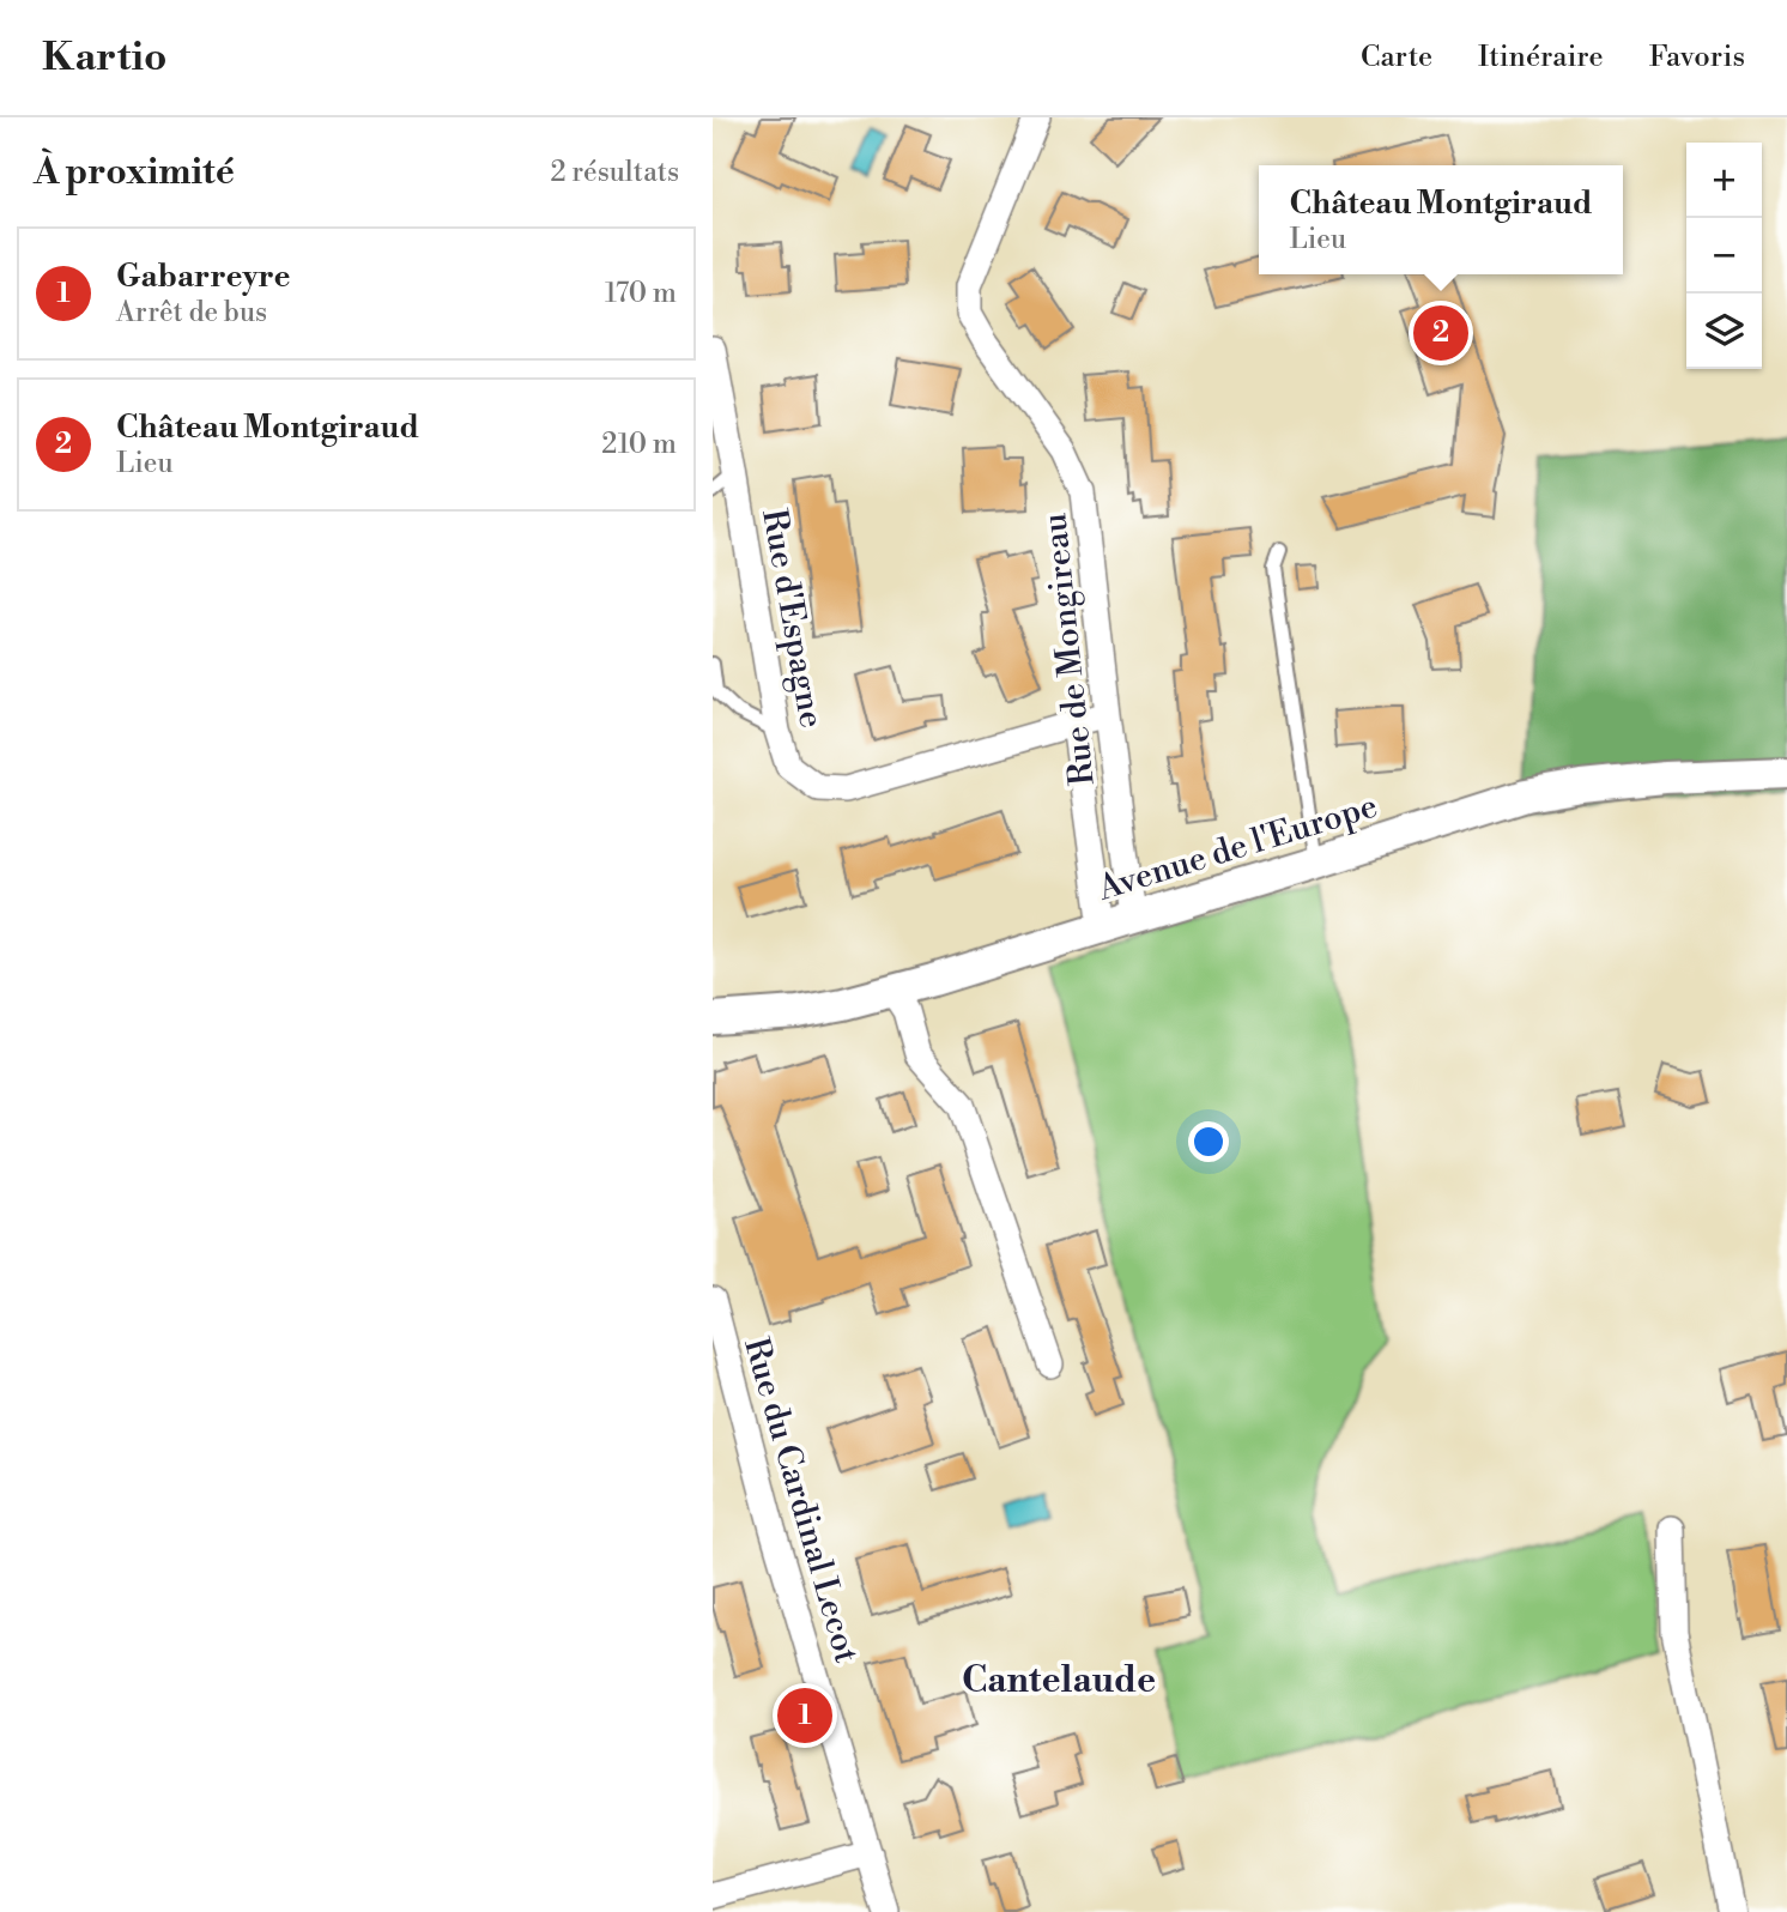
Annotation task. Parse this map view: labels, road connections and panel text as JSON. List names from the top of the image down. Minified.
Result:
{"streets":{"street":["Rue d'Espagne","Rue de Mongireau","Avenue de l'Europe","Rue du Cardinal Lecot"]},"crossings":[["Rue d'Espagne","Rue de Mongireau"],["Rue de Mongireau","Avenue de l'Europe"]],"districts":["Cantelaude"],"page":{"header":"Kartio","nav":["Carte","Itinéraire","Favoris"],"heading":["À proximité","2 résultats"],"map_buttons":["+","−"],"popup":["Château Montgiraud","Lieu"],"list":[{"mark":"1","name":"Gabarreyre","note":"Arrêt de bus","value":"170 m"},{"mark":"2","name":"Château Montgiraud","note":"Lieu","value":"210 m"}],"pins":["2","1"]}}
